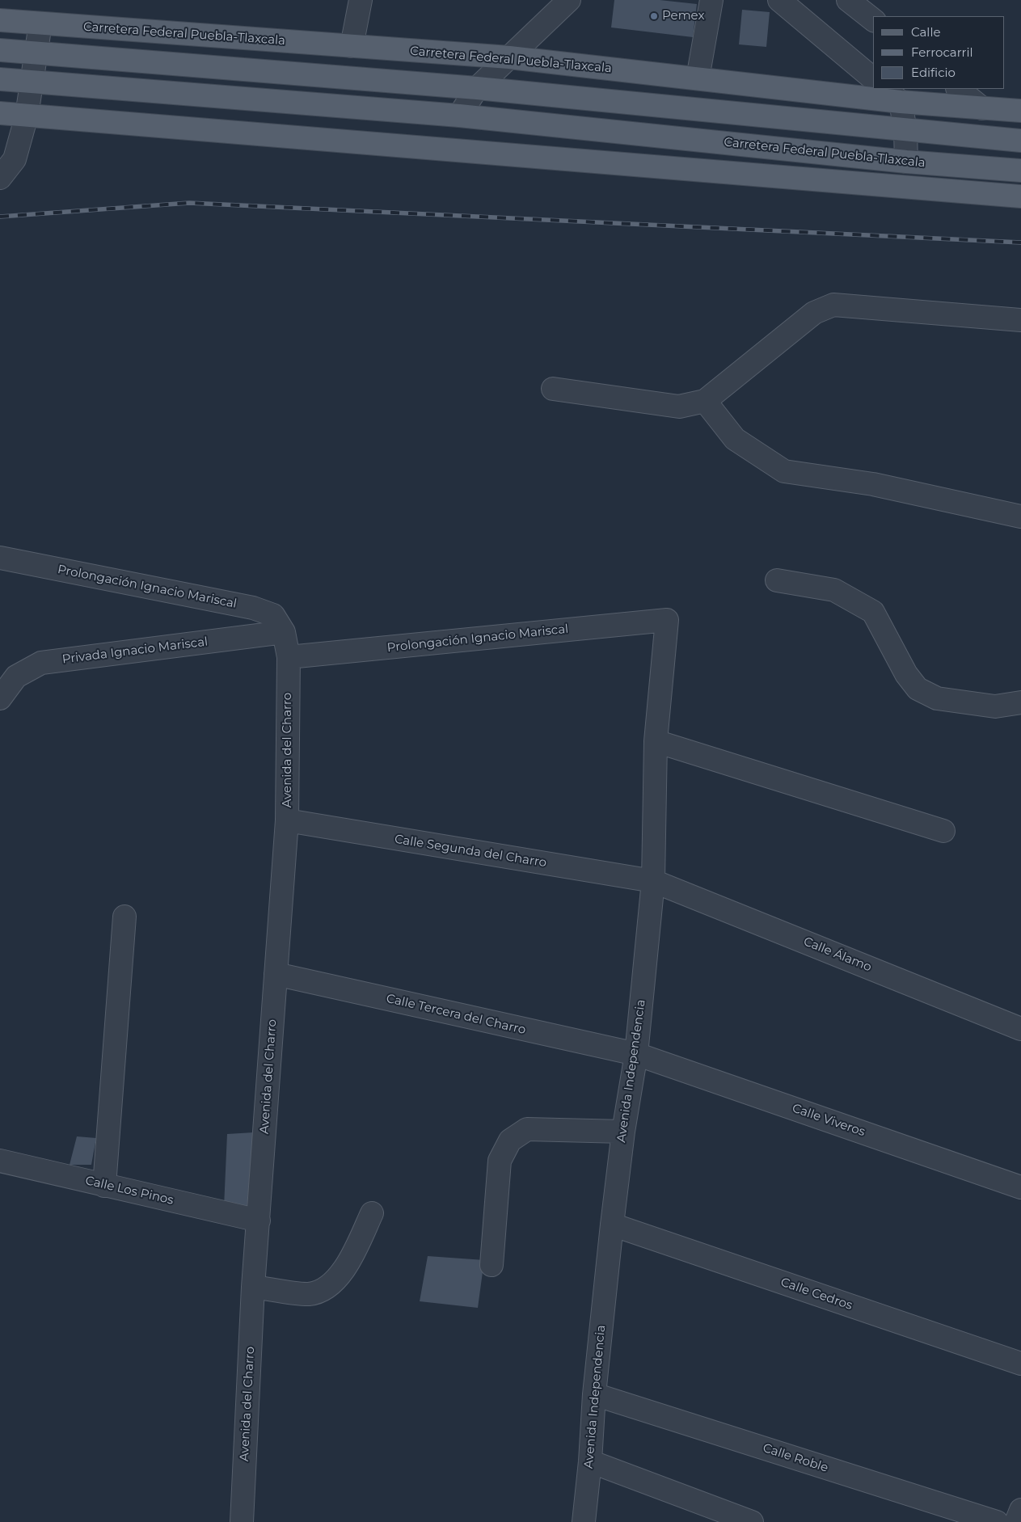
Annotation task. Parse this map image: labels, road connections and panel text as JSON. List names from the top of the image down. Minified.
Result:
{"streets":{"main road":["Carretera Federal Puebla-Tlaxcala"],"street":["Prolongación Ignacio Mariscal","Privada Ignacio Mariscal","Avenida del Charro","Calle Segunda del Charro","Calle Álamo","Calle Tercera del Charro","Avenida Independencia","Calle Viveros","Calle Los Pinos","Calle Cedros","Calle Roble"]},"crossings":[["Prolongación Ignacio Mariscal","Privada Ignacio Mariscal"],["Prolongación Ignacio Mariscal","Avenida del Charro"],["Prolongación Ignacio Mariscal","Avenida Independencia"],["Privada Ignacio Mariscal","Avenida del Charro"],["Avenida del Charro","Calle Segunda del Charro"],["Avenida del Charro","Calle Tercera del Charro"],["Avenida del Charro","Calle Los Pinos"],["Calle Segunda del Charro","Calle Álamo"],["Calle Segunda del Charro","Avenida Independencia"],["Calle Álamo","Avenida Independencia"],["Calle Tercera del Charro","Avenida Independencia"],["Calle Tercera del Charro","Calle Viveros"],["Avenida Independencia","Calle Viveros"],["Avenida Independencia","Calle Cedros"],["Avenida Independencia","Calle Roble"]],"places":["Pemex"],"legend":["Calle","Ferrocarril","Edificio"]}
